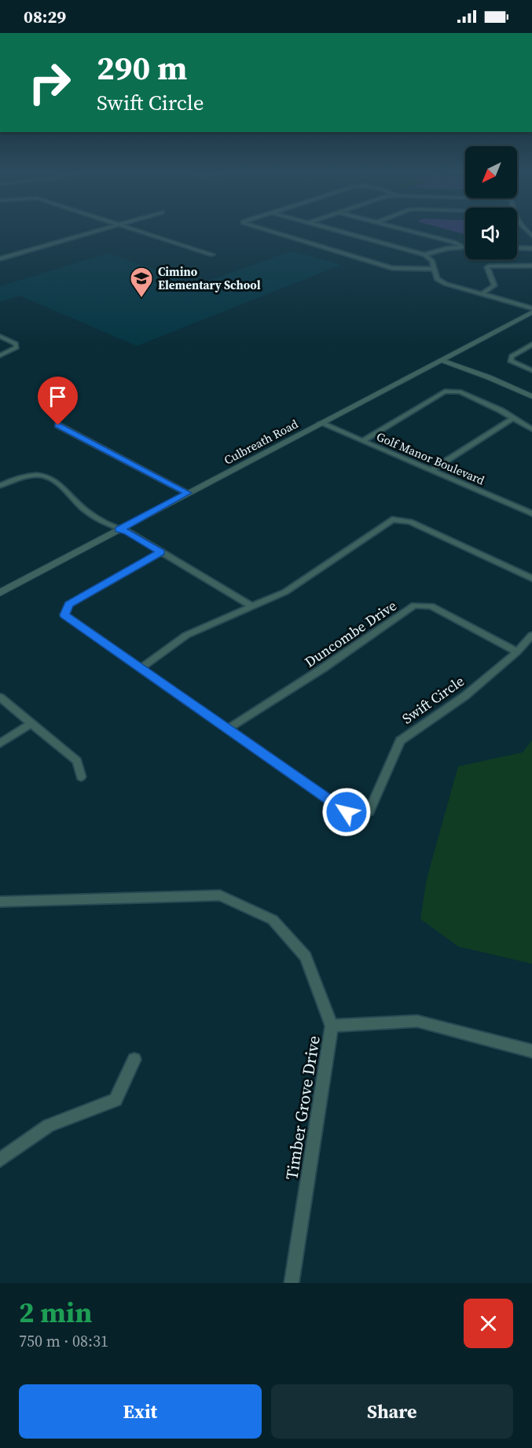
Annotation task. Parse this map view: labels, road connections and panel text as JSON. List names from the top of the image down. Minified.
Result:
{"streets":{"street":["Culbreath Road","Golf Manor Boulevard","Duncombe Drive","Swift Circle","Timber Grove Drive"]},"crossings":[["Culbreath Road","Golf Manor Boulevard"],["Duncombe Drive","Swift Circle"]],"places":{"school or university":["Cimino Elementary School"]},"north":"bottom left","page":{"status":"08:29","turn":["290 m","Swift Circle"],"heading":["2 min","750 m · 08:31"],"buttons":["Exit","Share"]}}
